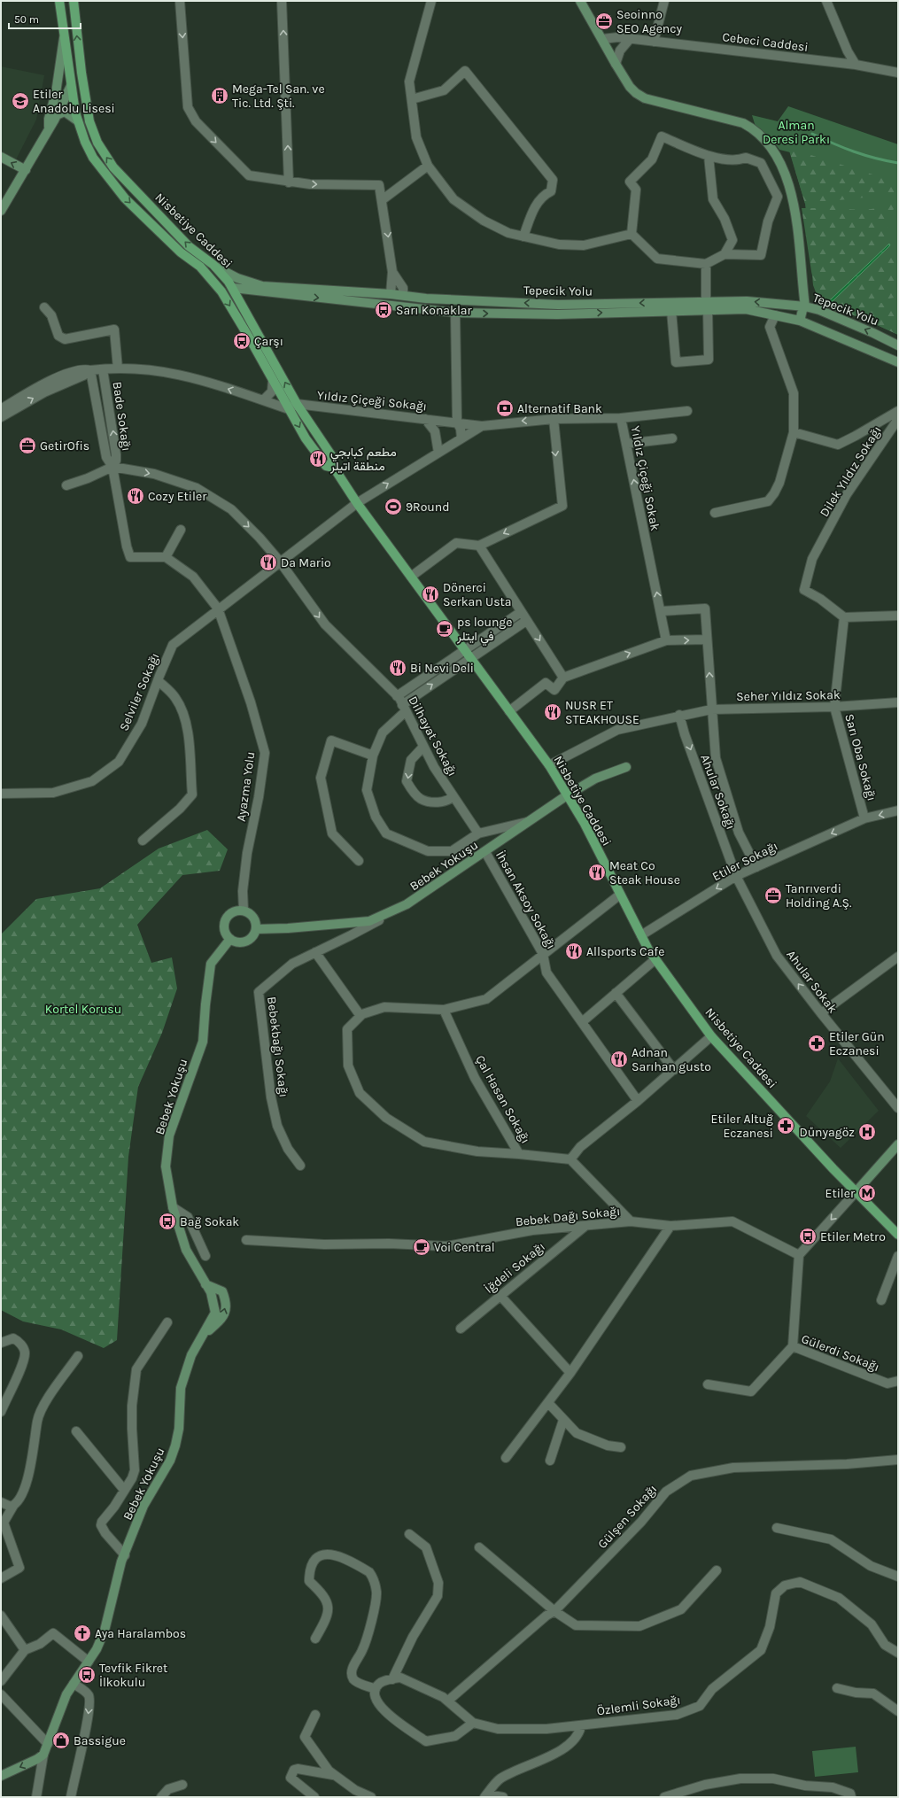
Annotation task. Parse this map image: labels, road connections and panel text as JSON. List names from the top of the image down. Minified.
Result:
{"streets":{"main road":["Nisbetiye Caddesi"],"street":["Cebeci Caddesi","Tepecik Yolu","Yıldız Çiçeği Sokağı","Bade Sokağı","Dilek Yıldız Sokağı","Yıldız Çiçeği Sokak","Selviler Sokağı","Seher Yıldız Sokak","Dilhayat Sokağı","Sarı Oba Sokağı","Ayazma Yolu","Ahular Sokağı","Etiler Sokağı","Bebek Yokuşu","İhsan Aksoy Sokağı","Ahular Sokak","Bebekbağı Sokağı","Çal Hasan Sokağı","Bebek Dağı Sokağı","İğdeli Sokağı","Gülerdi Sokağı","Gülşen Sokağı","Özlemli Sokağı"]},"crossings":[["Nisbetiye Caddesi","Tepecik Yolu"],["Nisbetiye Caddesi","Yıldız Çiçeği Sokağı"],["Nisbetiye Caddesi","Selviler Sokağı"],["Nisbetiye Caddesi","Seher Yıldız Sokak"],["Nisbetiye Caddesi","Etiler Sokağı"],["Nisbetiye Caddesi","Bebek Yokuşu"],["Yıldız Çiçeği Sokağı","Bade Sokağı"],["Yıldız Çiçeği Sokağı","Yıldız Çiçeği Sokak"],["Yıldız Çiçeği Sokağı","Selviler Sokağı"],["Bade Sokağı","Dilhayat Sokağı"],["Bade Sokağı","Ayazma Yolu"],["Dilek Yıldız Sokağı","Sarı Oba Sokağı"],["Yıldız Çiçeği Sokak","Selviler Sokağı"],["Yıldız Çiçeği Sokak","Ahular Sokağı"],["Selviler Sokağı","Dilhayat Sokağı"],["Selviler Sokağı","Ayazma Yolu"],["Seher Yıldız Sokak","Sarı Oba Sokağı"],["Seher Yıldız Sokak","Ahular Sokağı"],["Sarı Oba Sokağı","Etiler Sokağı"],["Ayazma Yolu","Bebek Yokuşu"],["Ahular Sokağı","Etiler Sokağı"],["Ahular Sokağı","Ahular Sokak"],["Etiler Sokağı","Ahular Sokak"],["Bebek Yokuşu","İhsan Aksoy Sokağı"],["Bebek Yokuşu","Bebekbağı Sokağı"],["Bebek Dağı Sokağı","İğdeli Sokağı"]],"one_way":["Dilhayat Sokağı","Etiler Sokağı","Ahular Sokak"],"parks":["Alman Deresi Parkı","Kortel Korusu"],"places":{"office":["Seoinno SEO Agency","GetirOfis","Tanrıverdi Holding A.Ş."],"building":["Mega-Tel San. ve Tic. Ltd. Şti."],"school or university":["Etiler Anadolu Lisesi"],"bus stop":["Sarı Konaklar","Çarşı","Bağ Sokak","Etiler Metro","Tevfik Fikret İlkokulu"],"bank":["Alternatif Bank"],"restaurant":["مطعم كبابجي منطقة اتيلر","Cozy Etiler","Da Mario","Dönerci Serkan Usta","Bi Nevi Deli","NUSR ET STEAKHOUSE","Meat Co Steak House","Allsports Cafe","Adnan Sarıhan gusto"],"sports":["9Round"],"cafe":["ps lounge في ايتلر","Voi Central"],"pharmacy":["Etiler Gün Eczanesi","Etiler Altuğ Eczanesi"],"hospital":["Dűnyagöz"],"metro station":["Etiler"],"church":["Aya Haralambos"],"shop":["Bassigue"]},"scale_bar":"50 m"}
